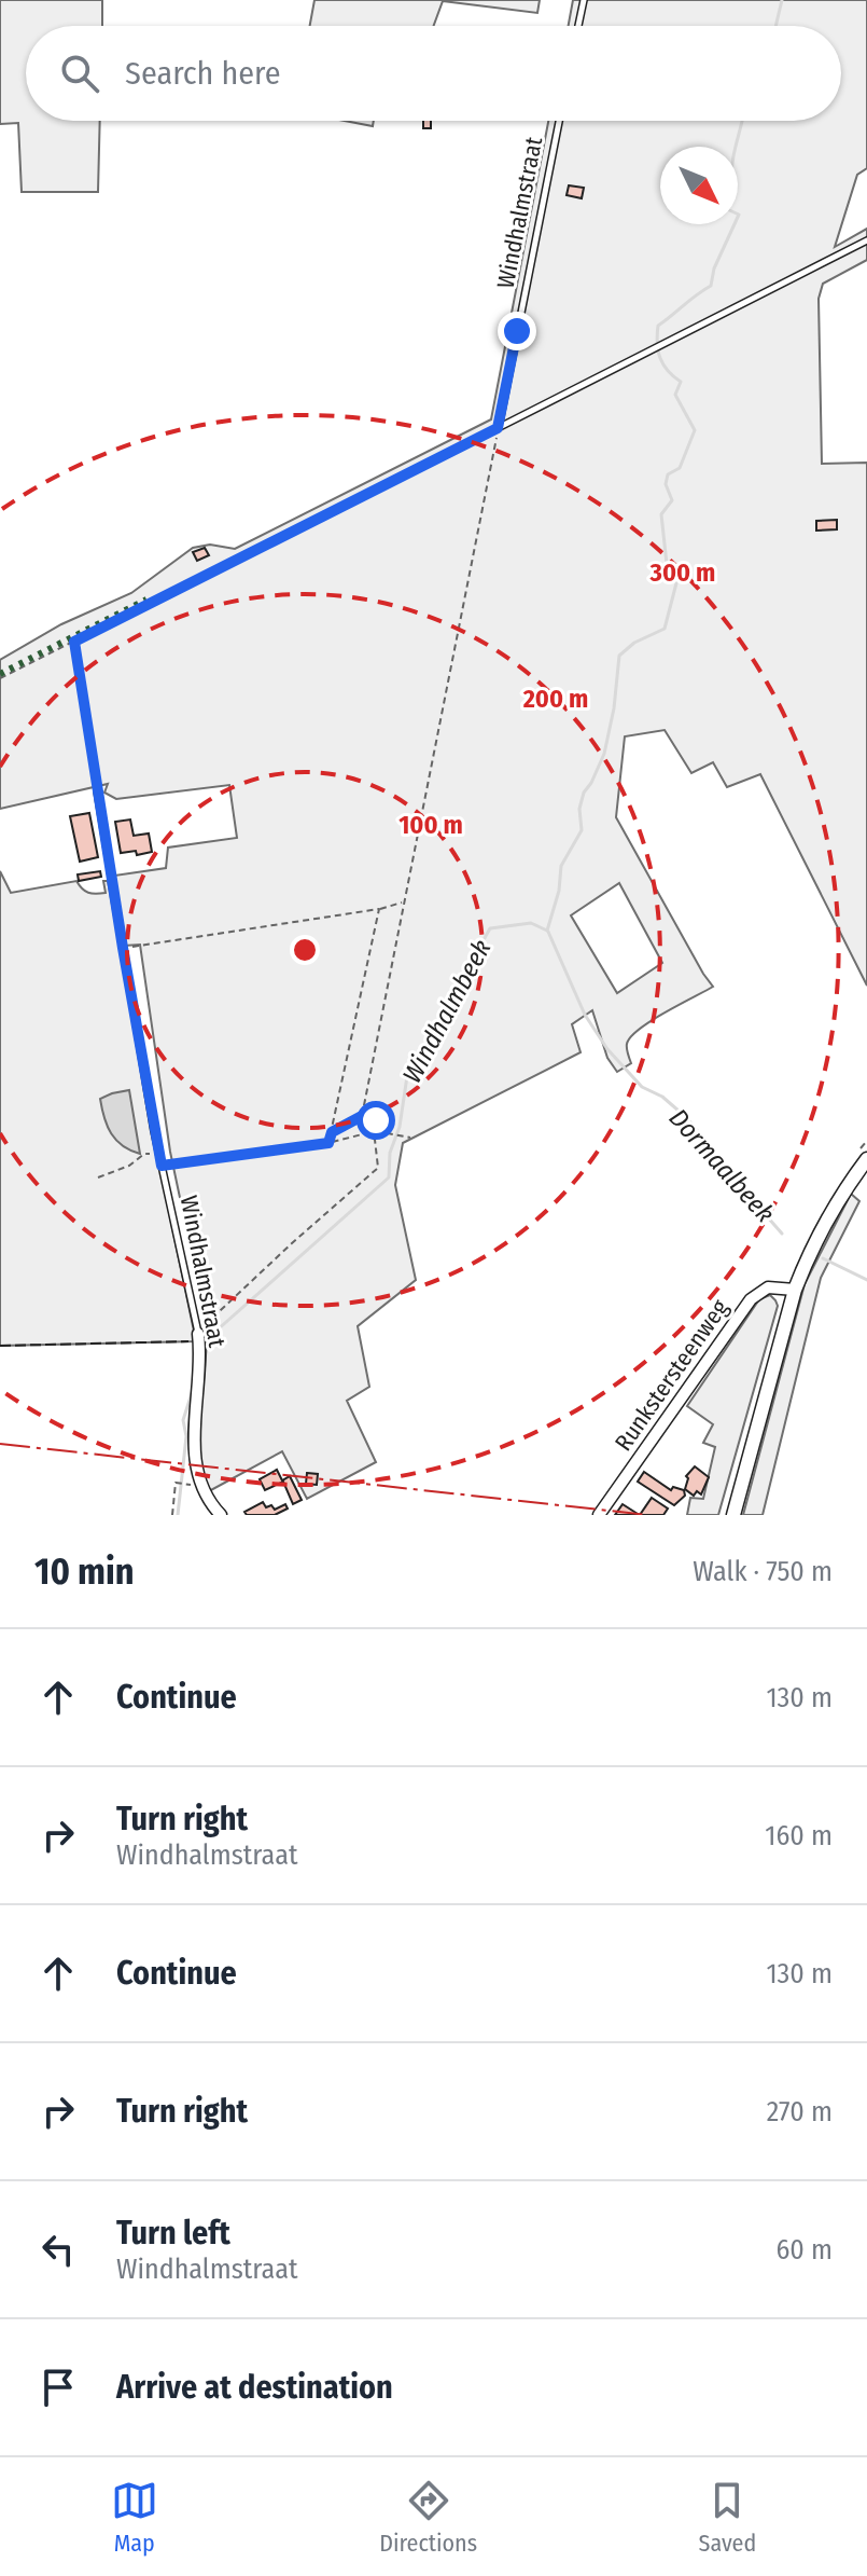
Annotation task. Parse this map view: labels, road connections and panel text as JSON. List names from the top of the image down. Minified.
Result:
{"streets":{"street":["Windhalmstraat","Runkstersteenweg"]},"water":["Windhalmbeek","Dormaalbeek"],"north":"bottom right","page":{"search":"Search here","heading":["10 min","Walk · 750 m"],"list":[["Continue","130 m"],["Turn right","Windhalmstraat","160 m"],["Continue","130 m"],["Turn right","270 m"],["Turn left","Windhalmstraat","60 m"],"Arrive at destination"],"nav":["Map","Directions","Saved"]},"rings":["300 m","200 m","100 m"]}
